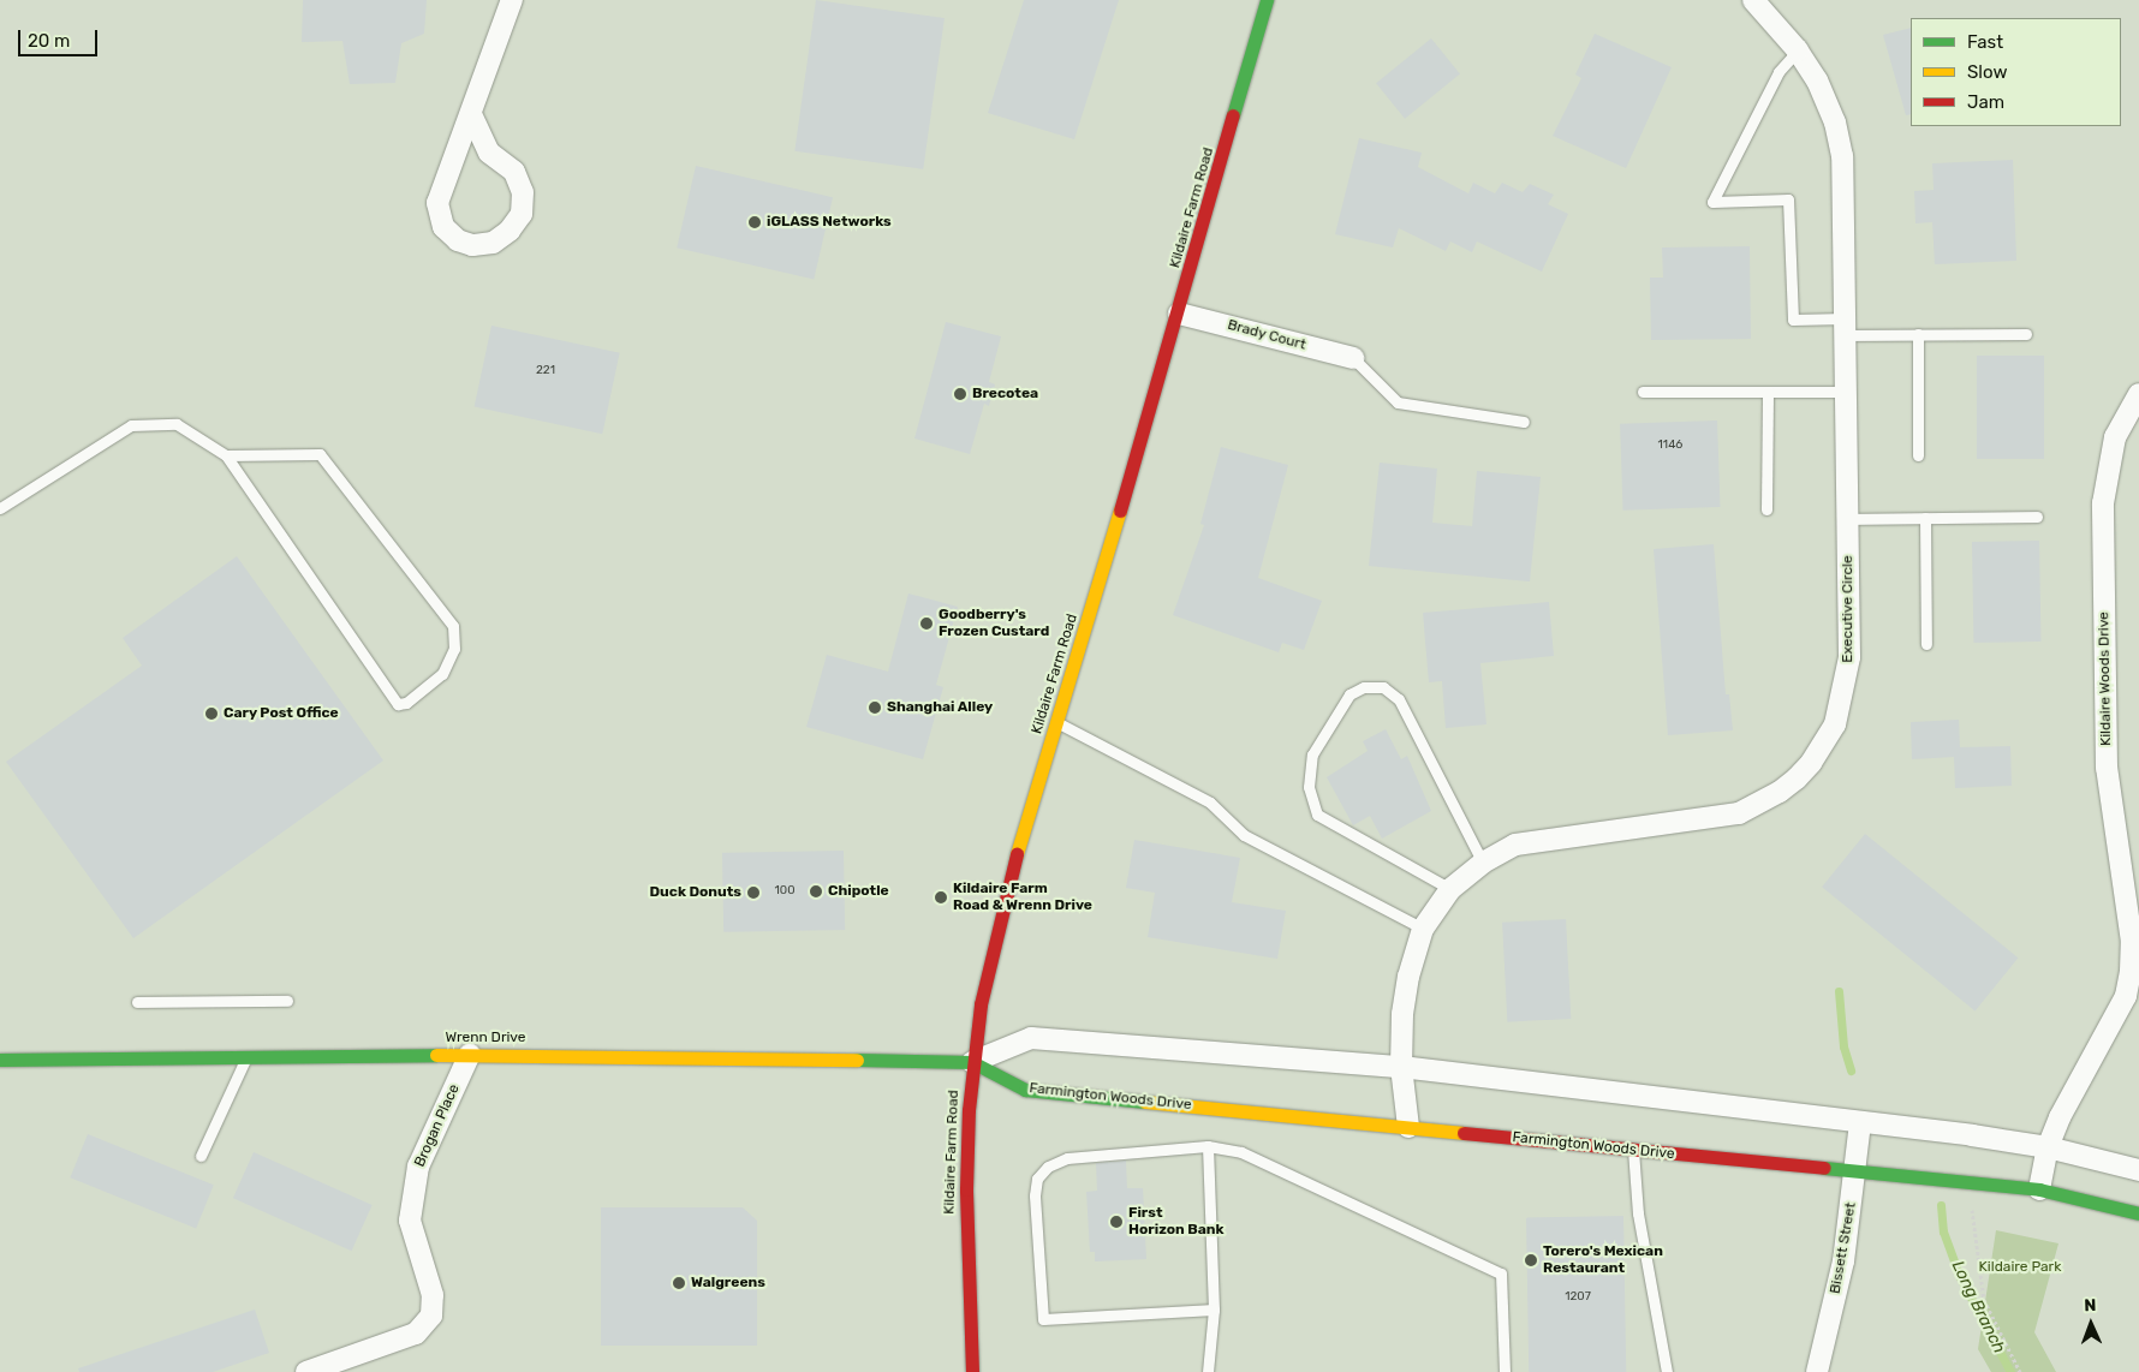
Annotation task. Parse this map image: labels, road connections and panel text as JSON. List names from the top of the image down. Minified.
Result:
{"streets":{"street":["Kildaire Farm Road","Brady Court","Executive Circle","Kildaire Woods Drive","Wrenn Drive","Farmington Woods Drive","Brogan Place","Bissett Street"]},"crossings":[["Kildaire Farm Road","Brady Court"],["Kildaire Farm Road","Wrenn Drive"],["Kildaire Farm Road","Farmington Woods Drive"],["Executive Circle","Farmington Woods Drive"],["Kildaire Woods Drive","Farmington Woods Drive"],["Wrenn Drive","Farmington Woods Drive"],["Wrenn Drive","Brogan Place"],["Farmington Woods Drive","Bissett Street"]],"water":["Long Branch"],"parks":["Kildaire Park"],"places":["iGLASS Networks","Brecotea","Goodberry's Frozen Custard","Shanghai Alley","Cary Post Office","Chipotle","Duck Donuts","Kildaire Farm Road & Wrenn Drive","First Horizon Bank","Torero's Mexican Restaurant","Walgreens"],"house_numbers":["221","1146","100","1207"],"legend":["Fast","Slow","Jam"],"scale_bar":"20 m","north":"top"}
